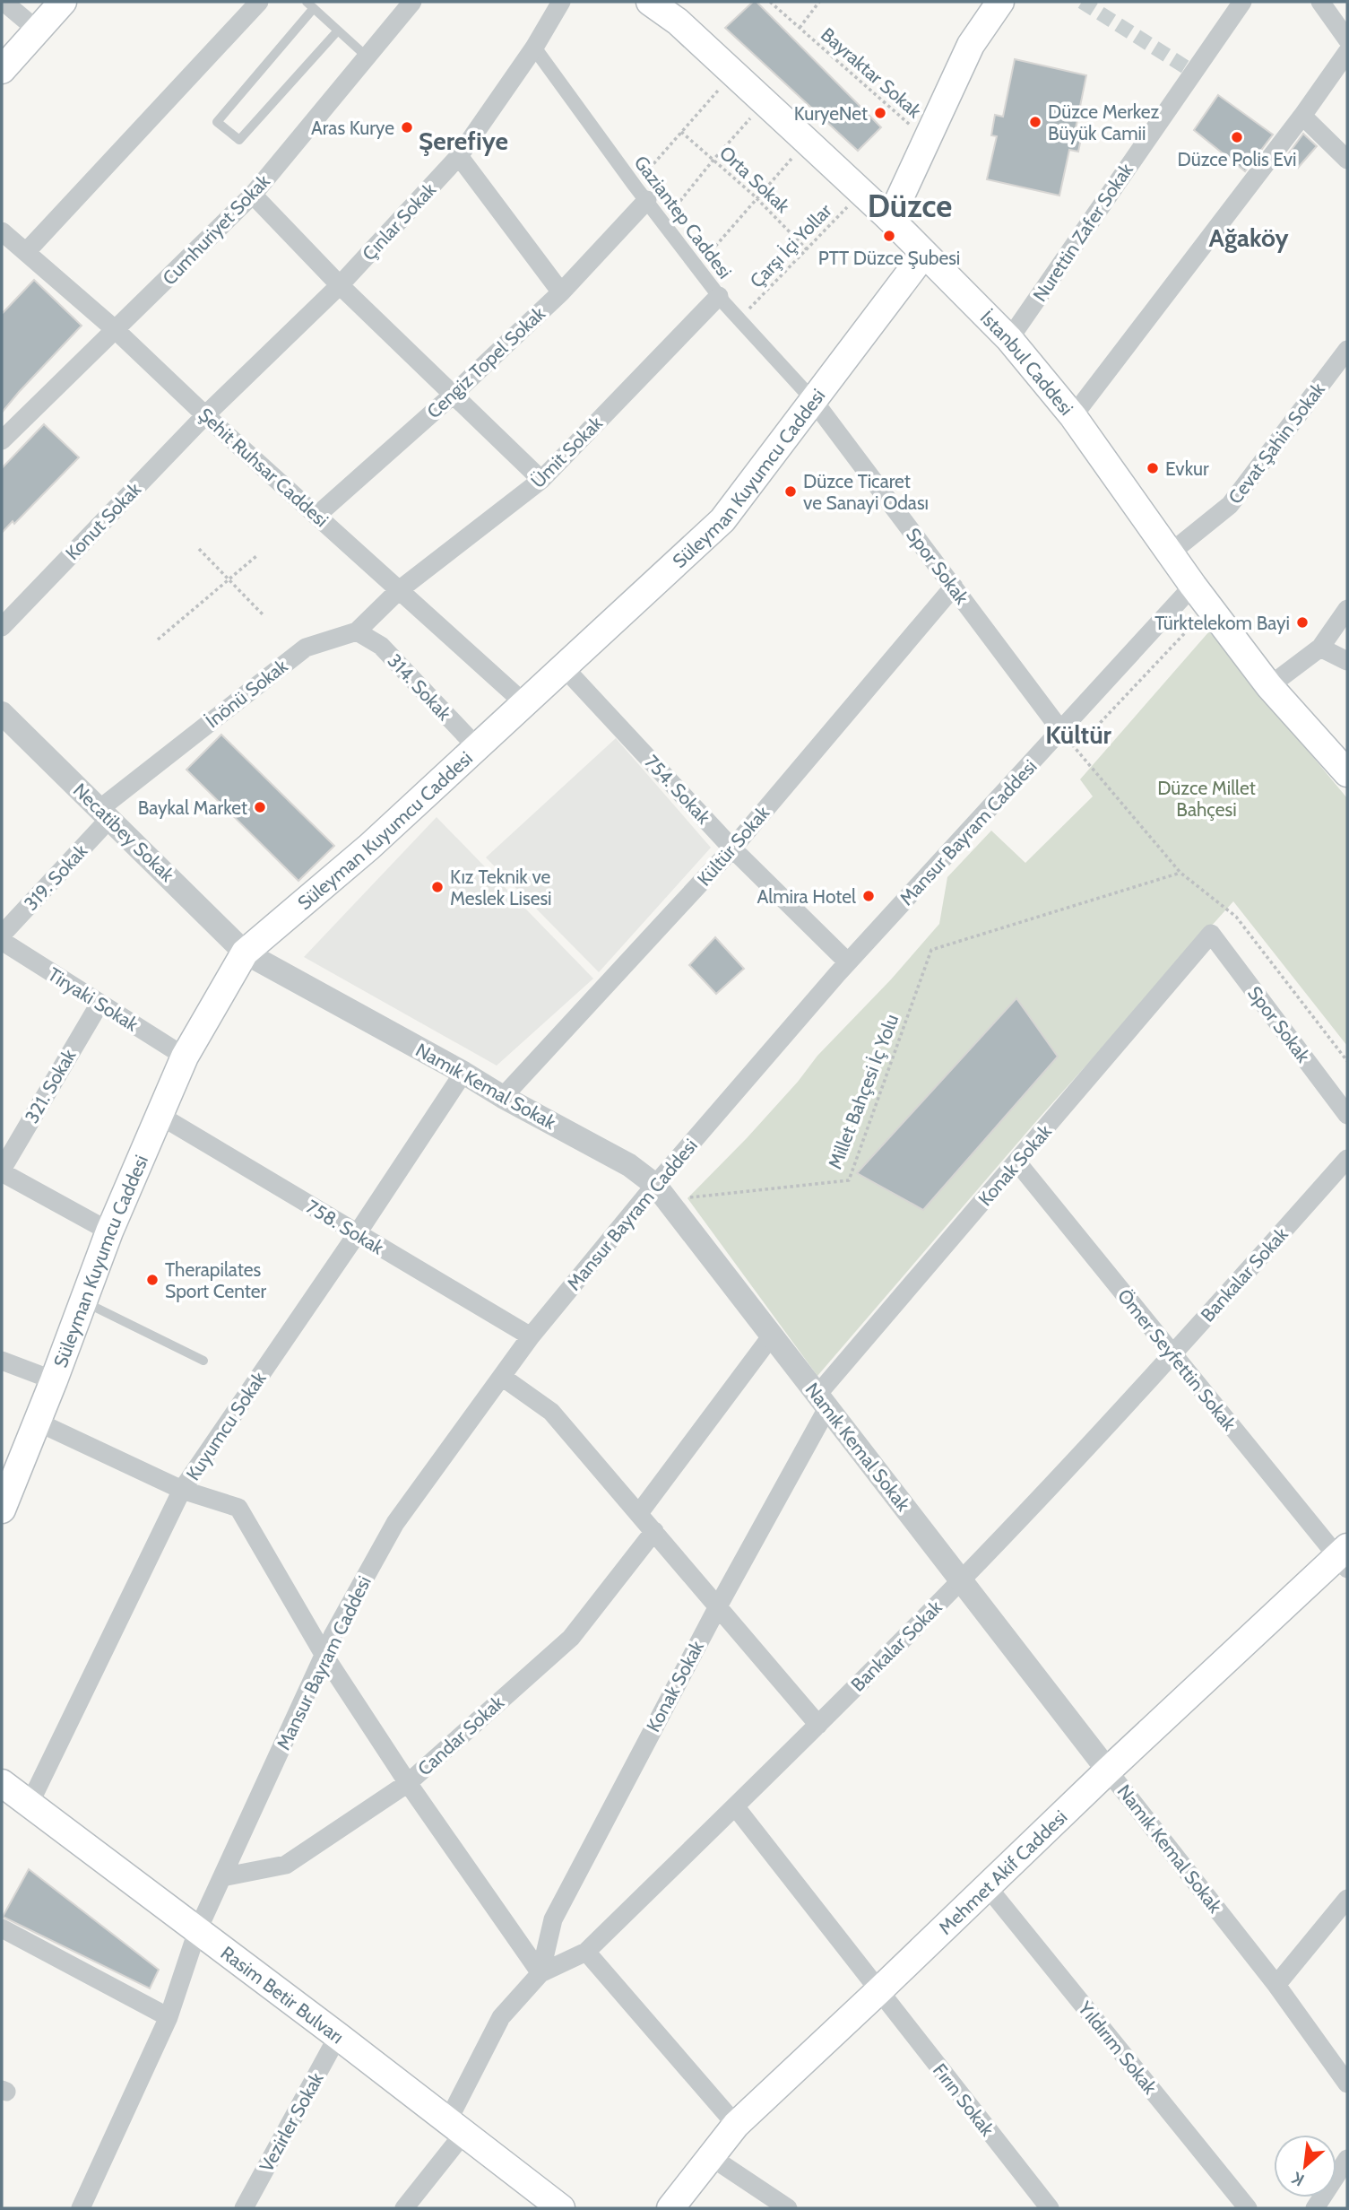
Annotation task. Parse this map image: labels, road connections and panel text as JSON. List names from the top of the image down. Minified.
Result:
{"streets":{"main road":["İstanbul Caddesi","Süleyman Kuyumcu Caddesi","Mehmet Akif Caddesi","Rasim Betir Bulvarı"],"street":["Gaziantep Caddesi","Çınlar Sokak","Cumhuriyet Sokak","Nurettin Zafer Sokak","Cengiz Topel Sokak","Cevat Şahin Sokak","Ümit Sokak","Şehit Ruhsar Caddesi","Konut Sokak","Spor Sokak","314. Sokak","İnönü Sokak","754. Sokak","Necatibey Sokak","Mansur Bayram Caddesi","Kültür Sokak","319. Sokak","Tiryaki Sokak","321. Sokak","Namık Kemal Sokak","Konak Sokak","758. Sokak","Bankalar Sokak","Ömer Seyfettin Sokak","Kuyumcu Sokak","Candar Sokak","Yıldırım Sokak","Fırın Sokak","Vezirler Sokak"],"path":["Bayraktar Sokak","Orta Sokak","Çarşı İçi Yollar","Millet Bahçesi İç Yolu"]},"crossings":[["Orta Sokak","Çarşı İçi Yollar"],["Gaziantep Caddesi","Çınlar Sokak"],["Gaziantep Caddesi","Çarşı İçi Yollar"],["Gaziantep Caddesi","Cengiz Topel Sokak"],["Gaziantep Caddesi","Ümit Sokak"],["Gaziantep Caddesi","Süleyman Kuyumcu Caddesi"],["Gaziantep Caddesi","Spor Sokak"],["Çınlar Sokak","Şehit Ruhsar Caddesi"],["Çınlar Sokak","Konut Sokak"],["Cumhuriyet Sokak","Şehit Ruhsar Caddesi"],["Nurettin Zafer Sokak","İstanbul Caddesi"],["Çarşı İçi Yollar","İstanbul Caddesi"],["Cengiz Topel Sokak","Şehit Ruhsar Caddesi"],["İstanbul Caddesi","Cevat Şahin Sokak"],["İstanbul Caddesi","Süleyman Kuyumcu Caddesi"],["İstanbul Caddesi","Mansur Bayram Caddesi"],["Ümit Sokak","Şehit Ruhsar Caddesi"],["Ümit Sokak","İnönü Sokak"],["Şehit Ruhsar Caddesi","Süleyman Kuyumcu Caddesi"],["Şehit Ruhsar Caddesi","Konut Sokak"],["Şehit Ruhsar Caddesi","İnönü Sokak"],["Süleyman Kuyumcu Caddesi","Spor Sokak"],["Süleyman Kuyumcu Caddesi","314. Sokak"],["Süleyman Kuyumcu Caddesi","754. Sokak"],["Süleyman Kuyumcu Caddesi","Necatibey Sokak"],["Süleyman Kuyumcu Caddesi","Tiryaki Sokak"],["Süleyman Kuyumcu Caddesi","Namık Kemal Sokak"],["Süleyman Kuyumcu Caddesi","758. Sokak"],["Spor Sokak","Mansur Bayram Caddesi"],["Spor Sokak","Kültür Sokak"],["Spor Sokak","Konak Sokak"],["314. Sokak","İnönü Sokak"],["İnönü Sokak","Necatibey Sokak"],["İnönü Sokak","319. Sokak"],["754. Sokak","Mansur Bayram Caddesi"],["754. Sokak","Kültür Sokak"],["Necatibey Sokak","319. Sokak"],["Necatibey Sokak","Namık Kemal Sokak"],["Mansur Bayram Caddesi","Namık Kemal Sokak"],["Mansur Bayram Caddesi","Millet Bahçesi İç Yolu"],["Mansur Bayram Caddesi","758. Sokak"],["Mansur Bayram Caddesi","Candar Sokak"],["Mansur Bayram Caddesi","Rasim Betir Bulvarı"],["Kültür Sokak","Namık Kemal Sokak"],["Tiryaki Sokak","321. Sokak"],["Namık Kemal Sokak","Millet Bahçesi İç Yolu"],["Namık Kemal Sokak","Konak Sokak"],["Namık Kemal Sokak","Bankalar Sokak"],["Namık Kemal Sokak","Kuyumcu Sokak"],["Namık Kemal Sokak","Mehmet Akif Caddesi"],["Konak Sokak","Bankalar Sokak"],["Konak Sokak","Ömer Seyfettin Sokak"],["758. Sokak","Kuyumcu Sokak"],["Bankalar Sokak","Ömer Seyfettin Sokak"],["Bankalar Sokak","Rasim Betir Bulvarı"],["Bankalar Sokak","Fırın Sokak"],["Ömer Seyfettin Sokak","Mehmet Akif Caddesi"],["Kuyumcu Sokak","Rasim Betir Bulvarı"],["Mehmet Akif Caddesi","Yıldırım Sokak"],["Mehmet Akif Caddesi","Fırın Sokak"],["Rasim Betir Bulvarı","Vezirler Sokak"]],"districts":["Şerefiye","Düzce","Ağaköy","Kültür"],"parks":["Düzce Millet Bahçesi"],"places":["KuryeNet","Düzce Merkez Büyük Camii","Aras Kurye","Düzce Polis Evi","PTT Düzce Şubesi","Evkur","Düzce Ticaret ve Sanayi Odası","Türktelekom Bayi","Baykal Market","Kız Teknik ve Meslek Lisesi","Almira Hotel","Therapilates Sport Center"],"north":"bottom left"}
